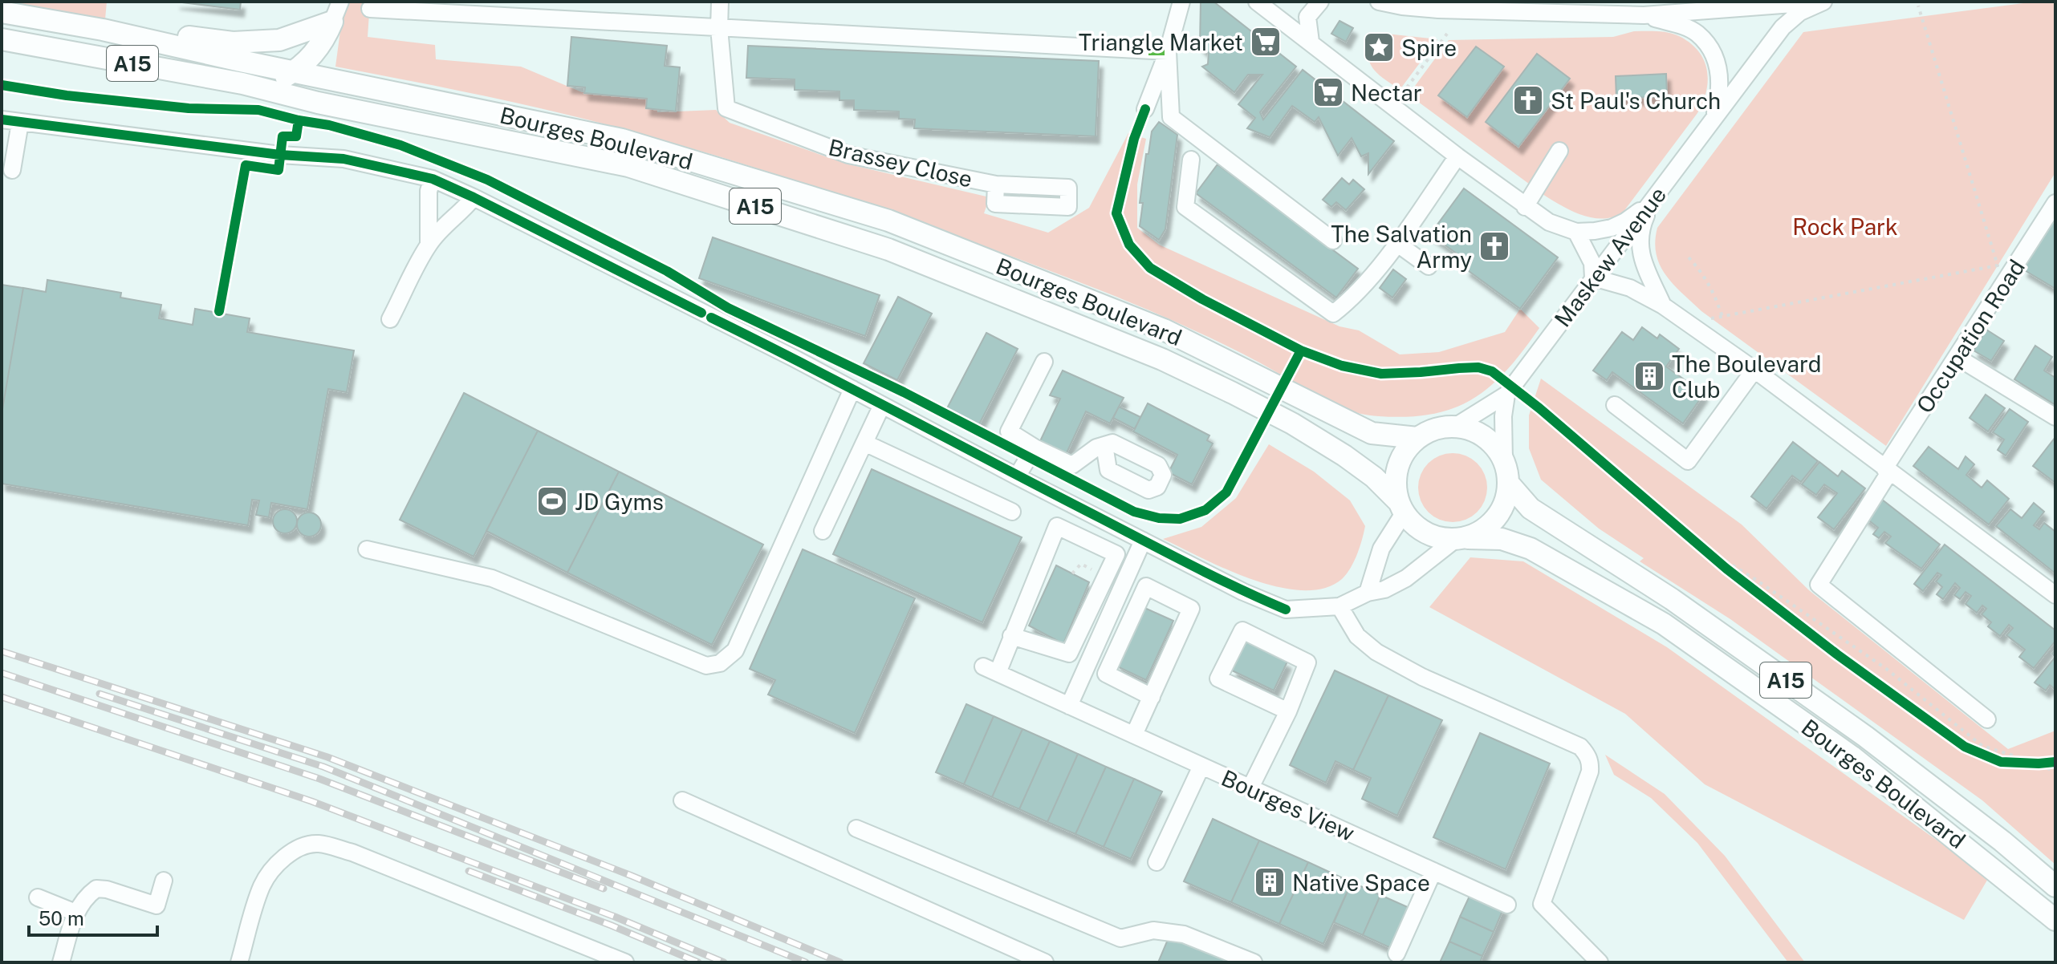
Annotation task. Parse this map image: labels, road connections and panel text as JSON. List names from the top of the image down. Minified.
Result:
{"streets":{"main road":["A15","Bourges Boulevard"],"street":["Brassey Close","Maskew Avenue","Occupation Road","Bourges View"]},"crossings":[["Bourges Boulevard","Maskew Avenue"]],"parks":["Rock Park"],"places":{"supermarket":["Triangle Market","Nectar"],"place":["Spire"],"church":["St Paul's Church","The Salvation Army"],"building":["The Boulevard Club","Native Space"],"sports":["JD Gyms"]},"scale_bar":"50 m"}
